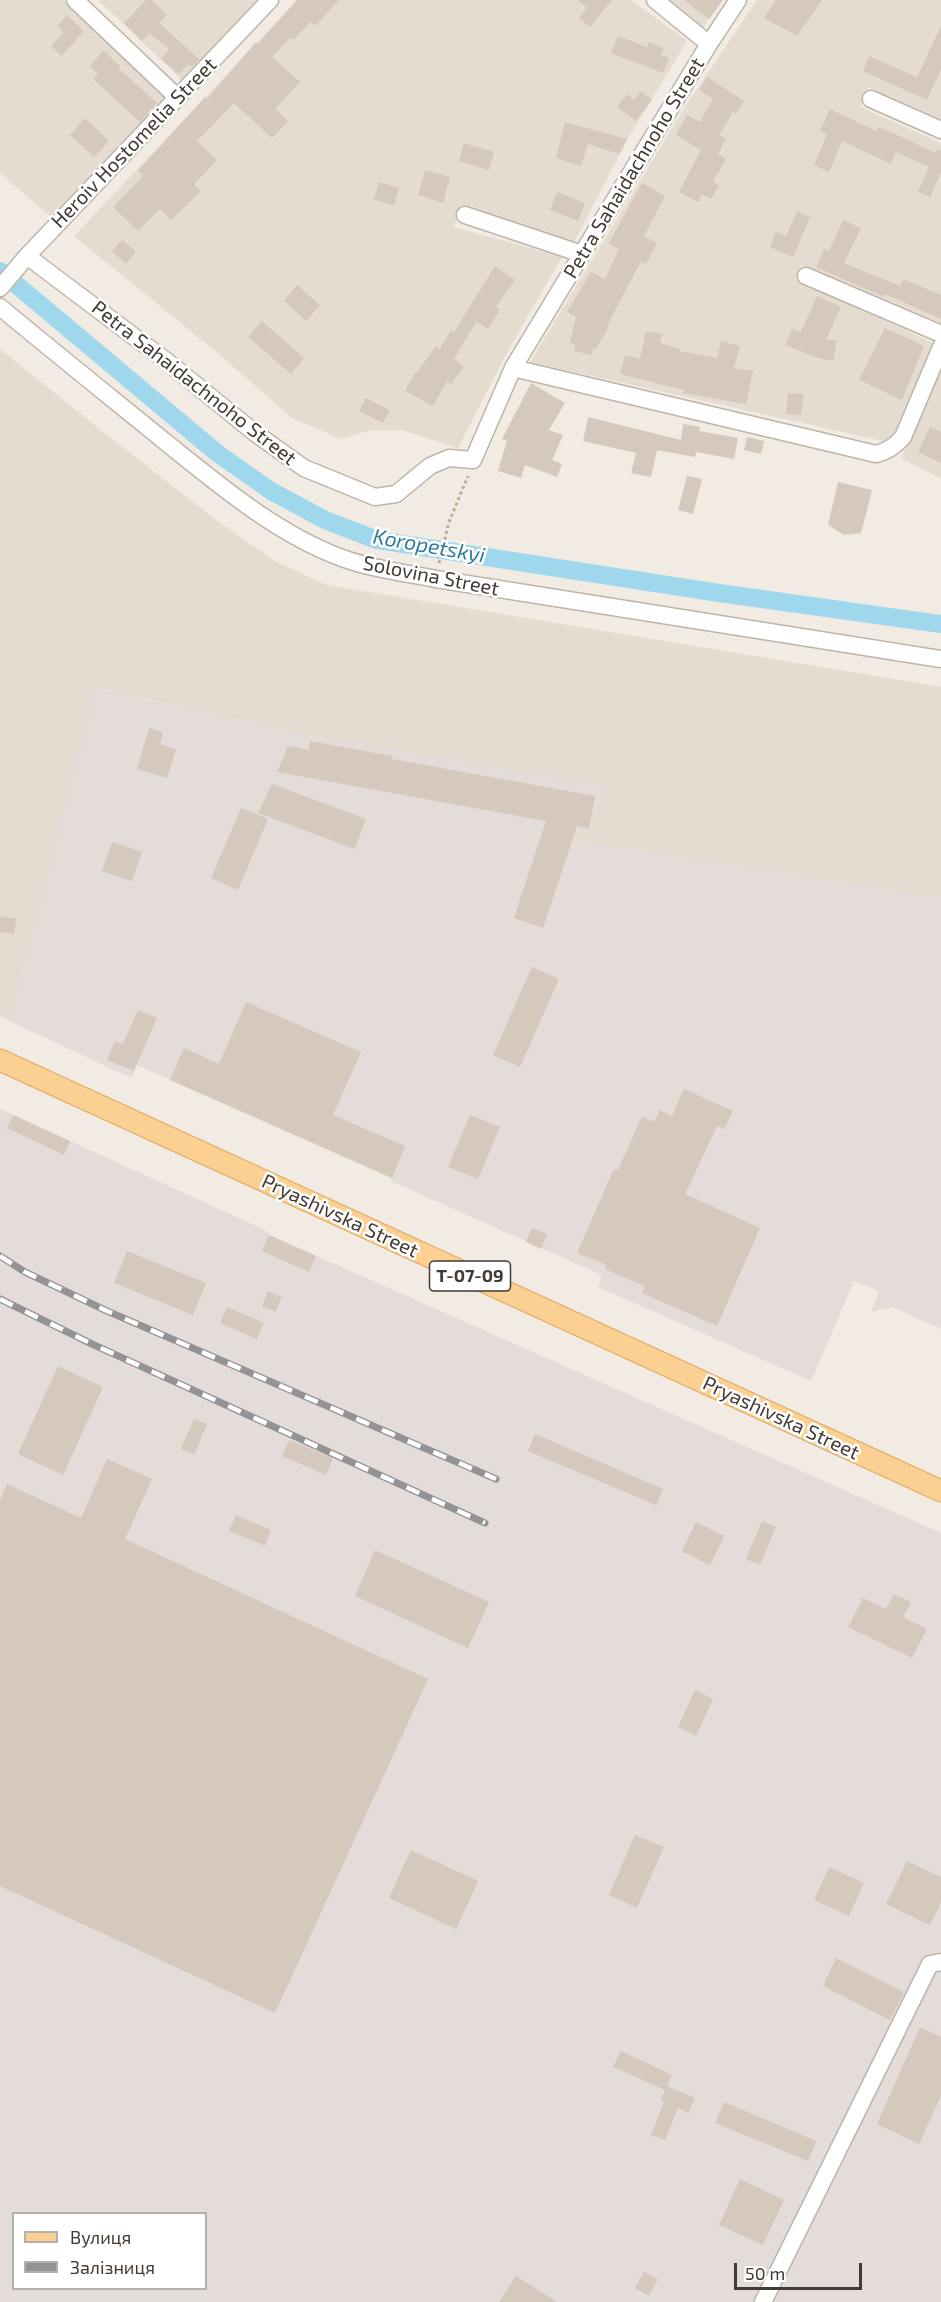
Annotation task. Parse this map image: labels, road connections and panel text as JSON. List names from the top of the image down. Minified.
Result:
{"streets":{"main road":["Pryashivska Street","Т-07-09"],"street":["Heroiv Hostomelia Street","Petra Sahaidachnoho Street","Solovina Street"]},"crossings":[["Heroiv Hostomelia Street","Petra Sahaidachnoho Street"]],"water":["Koropetskyi"],"legend":["Вулиця","Залізниця"],"scale_bar":"50 m"}
